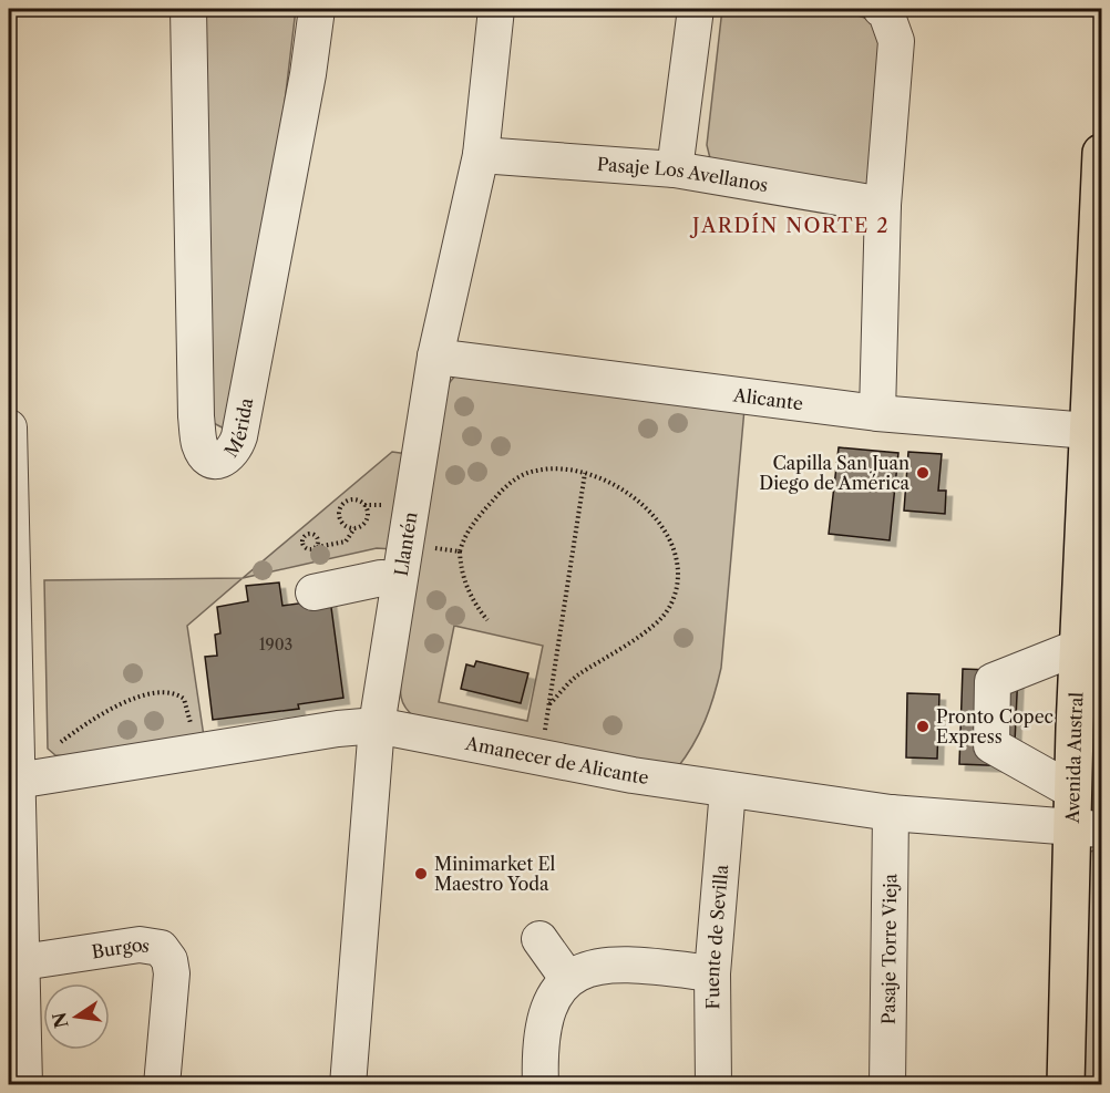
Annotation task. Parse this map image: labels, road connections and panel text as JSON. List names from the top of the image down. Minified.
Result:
{"streets":{"main road":["Avenida Austral"],"street":["Pasaje Los Avellanos","Alicante","Mérida","Llantén","Amanecer de Alicante","Fuente de Sevilla","Pasaje Torre Vieja","Burgos"]},"crossings":[["Pasaje Los Avellanos","Llantén"],["Alicante","Llantén"],["Alicante","Avenida Austral"],["Llantén","Amanecer de Alicante"],["Avenida Austral","Amanecer de Alicante"],["Amanecer de Alicante","Fuente de Sevilla"],["Amanecer de Alicante","Pasaje Torre Vieja"]],"districts":["JARDÍN NORTE 2"],"places":["Capilla San Juan Diego de América","Pronto Copec Express","Minimarket El Maestro Yoda"],"house_numbers":["1903"],"north":"left"}
